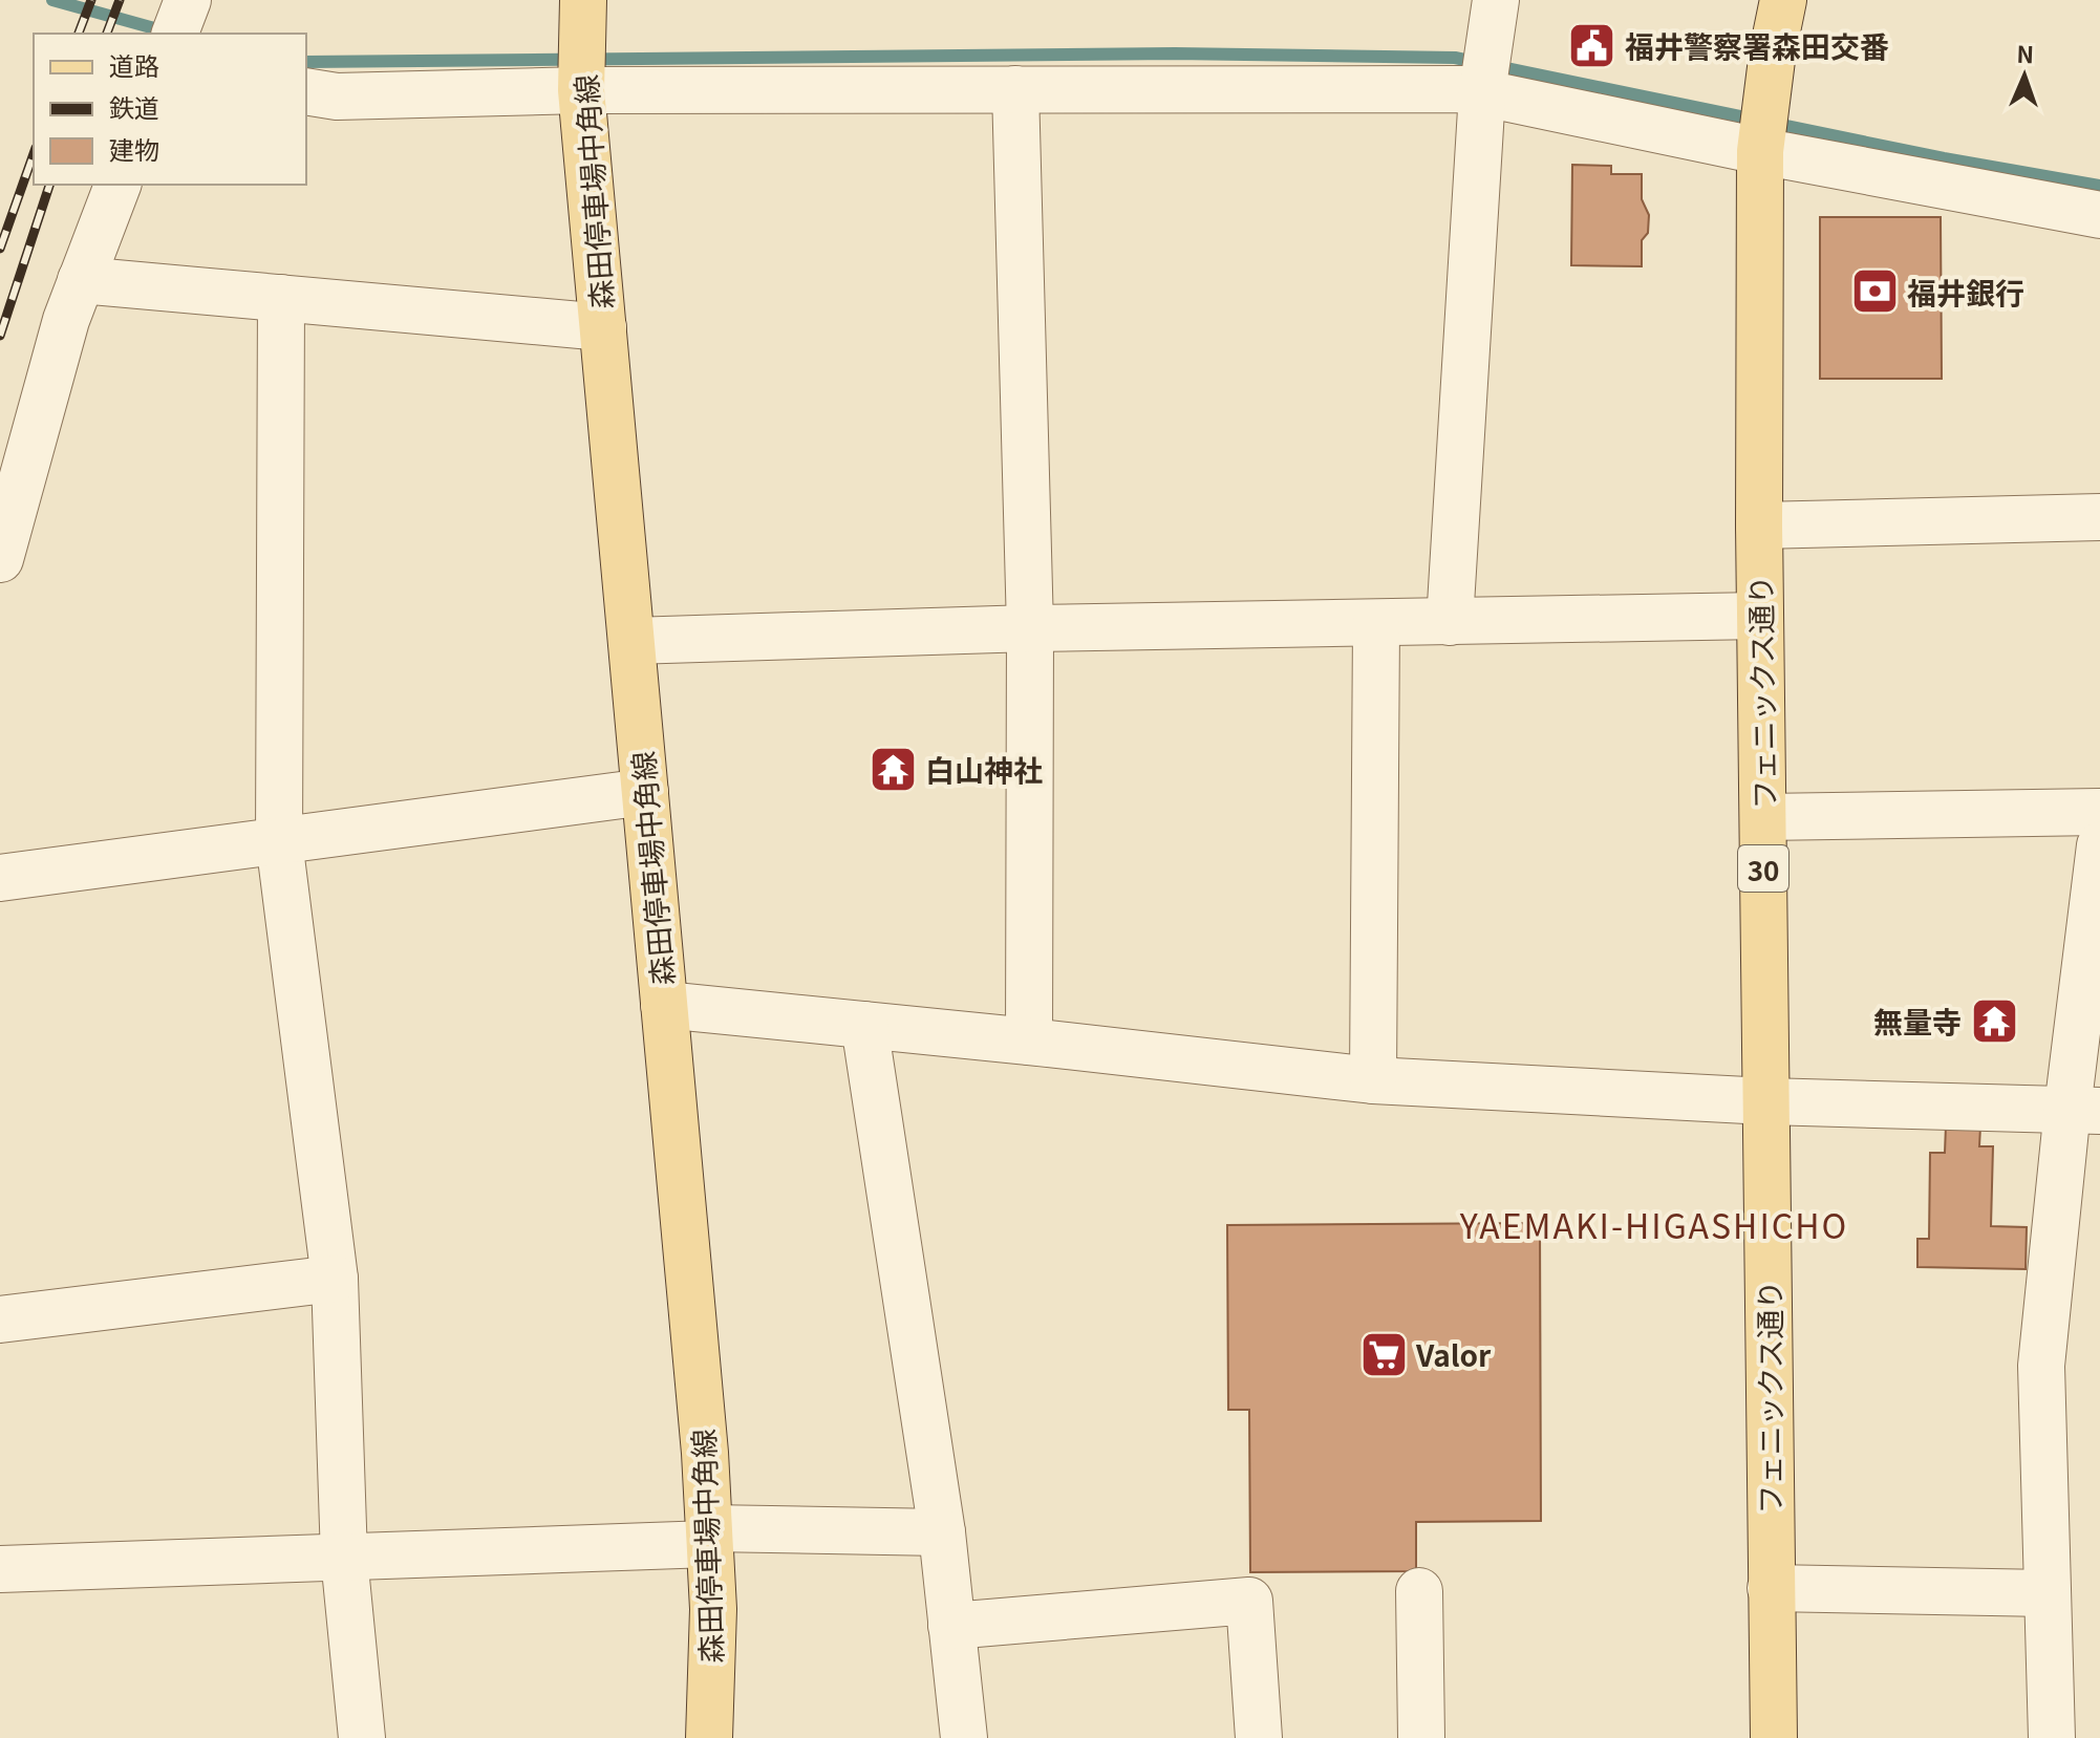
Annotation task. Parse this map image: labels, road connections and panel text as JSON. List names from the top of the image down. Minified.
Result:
{"streets":{"main road":["森田停車場中角線","フェニックス通り","30"]},"districts":["YAEMAKI-HIGASHICHO"],"places":{"public building":["福井警察署森田交番"],"bank":["福井銀行"],"temple":["白山神社","無量寺"],"supermarket":["Valor"]},"legend":["道路","鉄道","建物"],"north":"top"}
